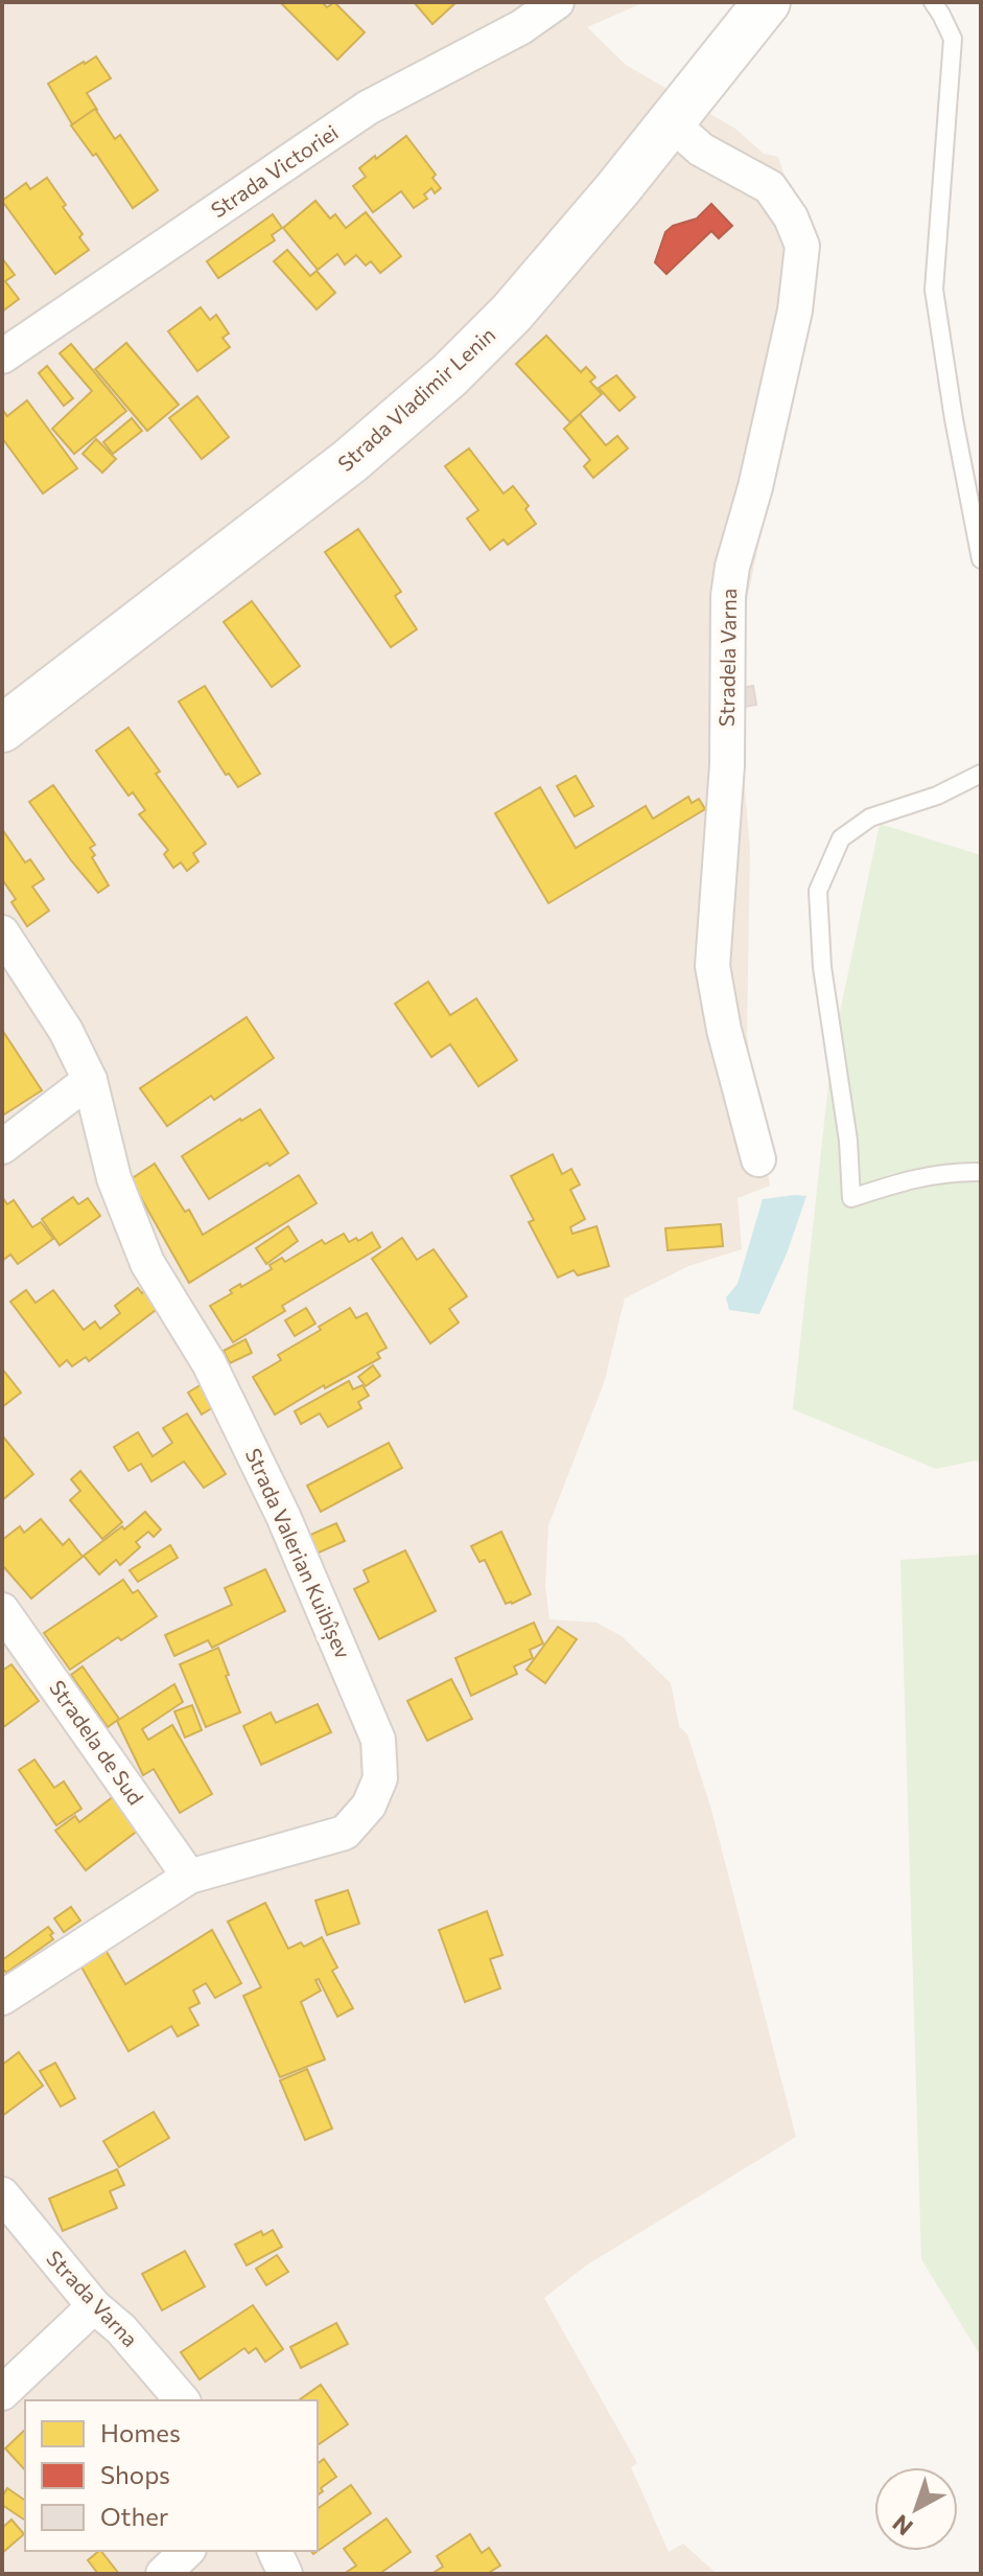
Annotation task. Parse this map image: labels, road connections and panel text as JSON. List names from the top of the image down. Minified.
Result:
{"streets":{"main road":["Strada Vladimir Lenin"],"street":["Strada Victoriei","Stradela Varna","Strada Valerian Kuibîșev","Stradela de Sud","Strada Varna"]},"crossings":[["Strada Vladimir Lenin","Stradela Varna"],["Strada Valerian Kuibîșev","Stradela de Sud"]],"legend":["Homes","Shops","Other"],"north":"bottom left"}
